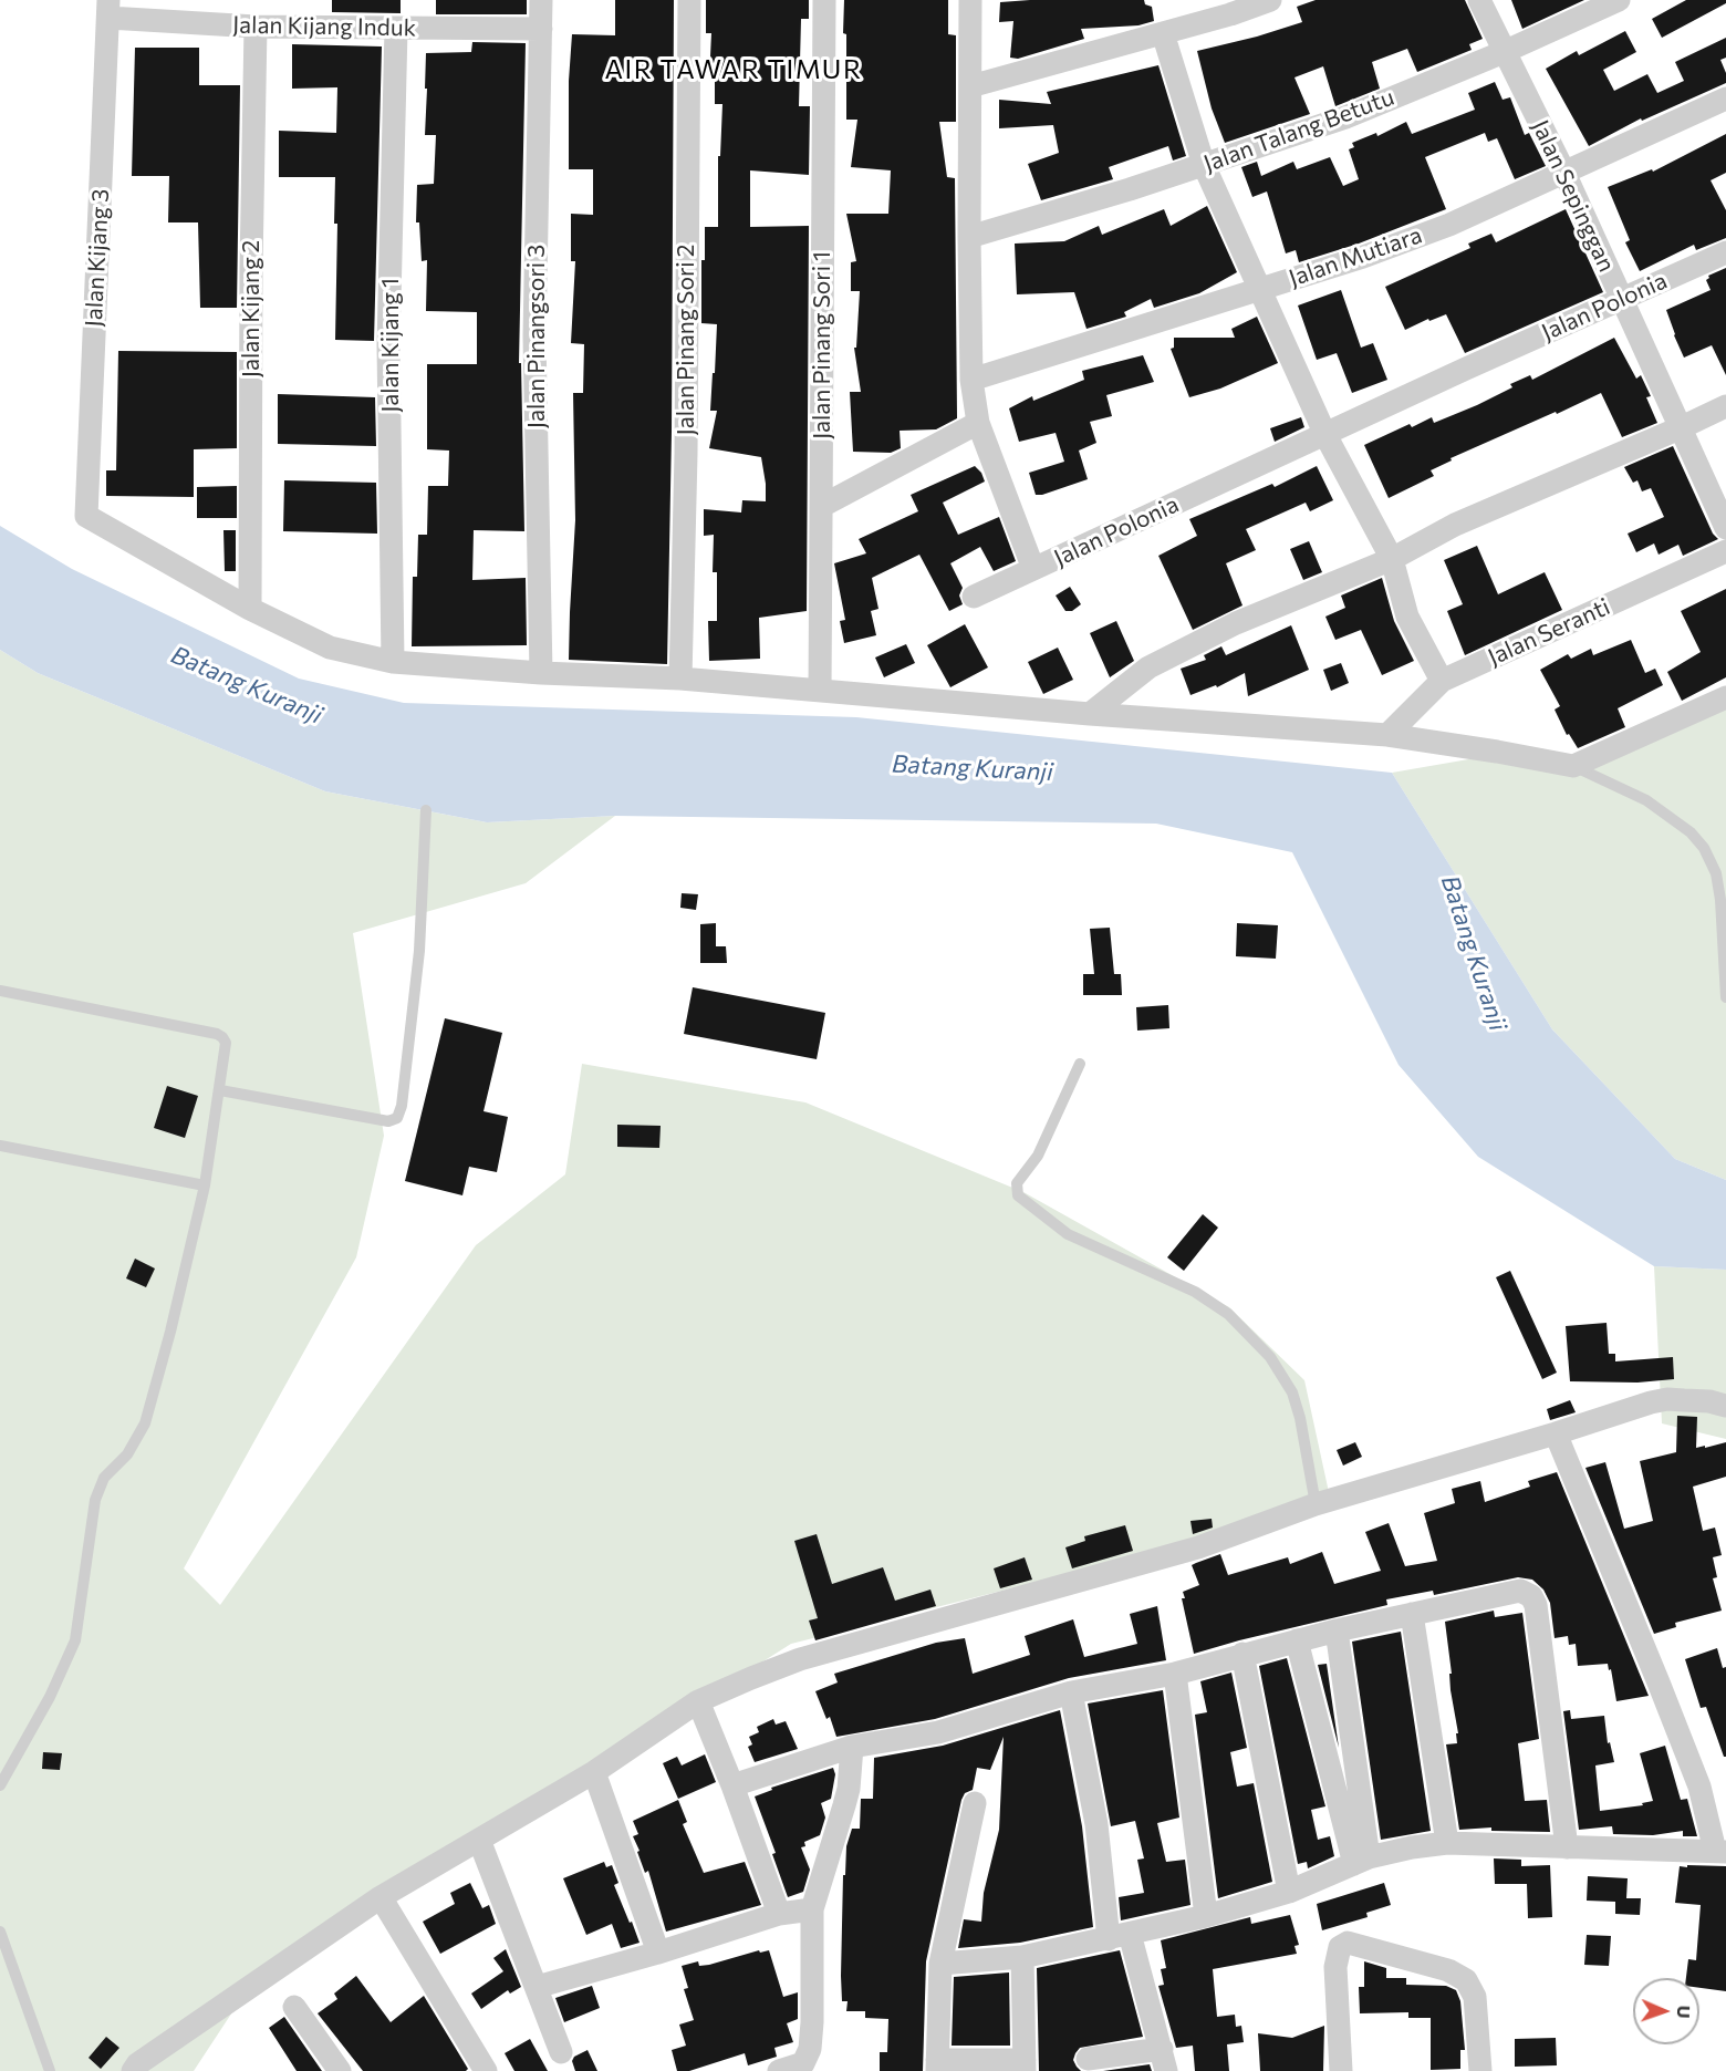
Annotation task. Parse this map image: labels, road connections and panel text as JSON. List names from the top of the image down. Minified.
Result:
{"streets":{"street":["Jalan Kijang Induk","Jalan Talang Betutu","Jalan Sepinggan","Jalan Mutiara","Jalan Kijang 3","Jalan Polonia","Jalan Kijang 2","Jalan Pinangsori 3","Jalan Pinang Sori 2","Jalan Kijang 1","Jalan Pinang Sori 1","Jalan Seranti"]},"crossings":[["Jalan Kijang Induk","Jalan Kijang 3"],["Jalan Kijang Induk","Jalan Kijang 2"],["Jalan Kijang Induk","Jalan Pinangsori 3"],["Jalan Kijang Induk","Jalan Kijang 1"],["Jalan Talang Betutu","Jalan Sepinggan"],["Jalan Talang Betutu","Jalan Polonia"],["Jalan Sepinggan","Jalan Mutiara"],["Jalan Sepinggan","Jalan Polonia"],["Jalan Mutiara","Jalan Polonia"],["Jalan Kijang 3","Jalan Kijang 2"]],"districts":["AIR TAWAR TIMUR"],"water":["Batang Kuranji"],"north":"right"}
